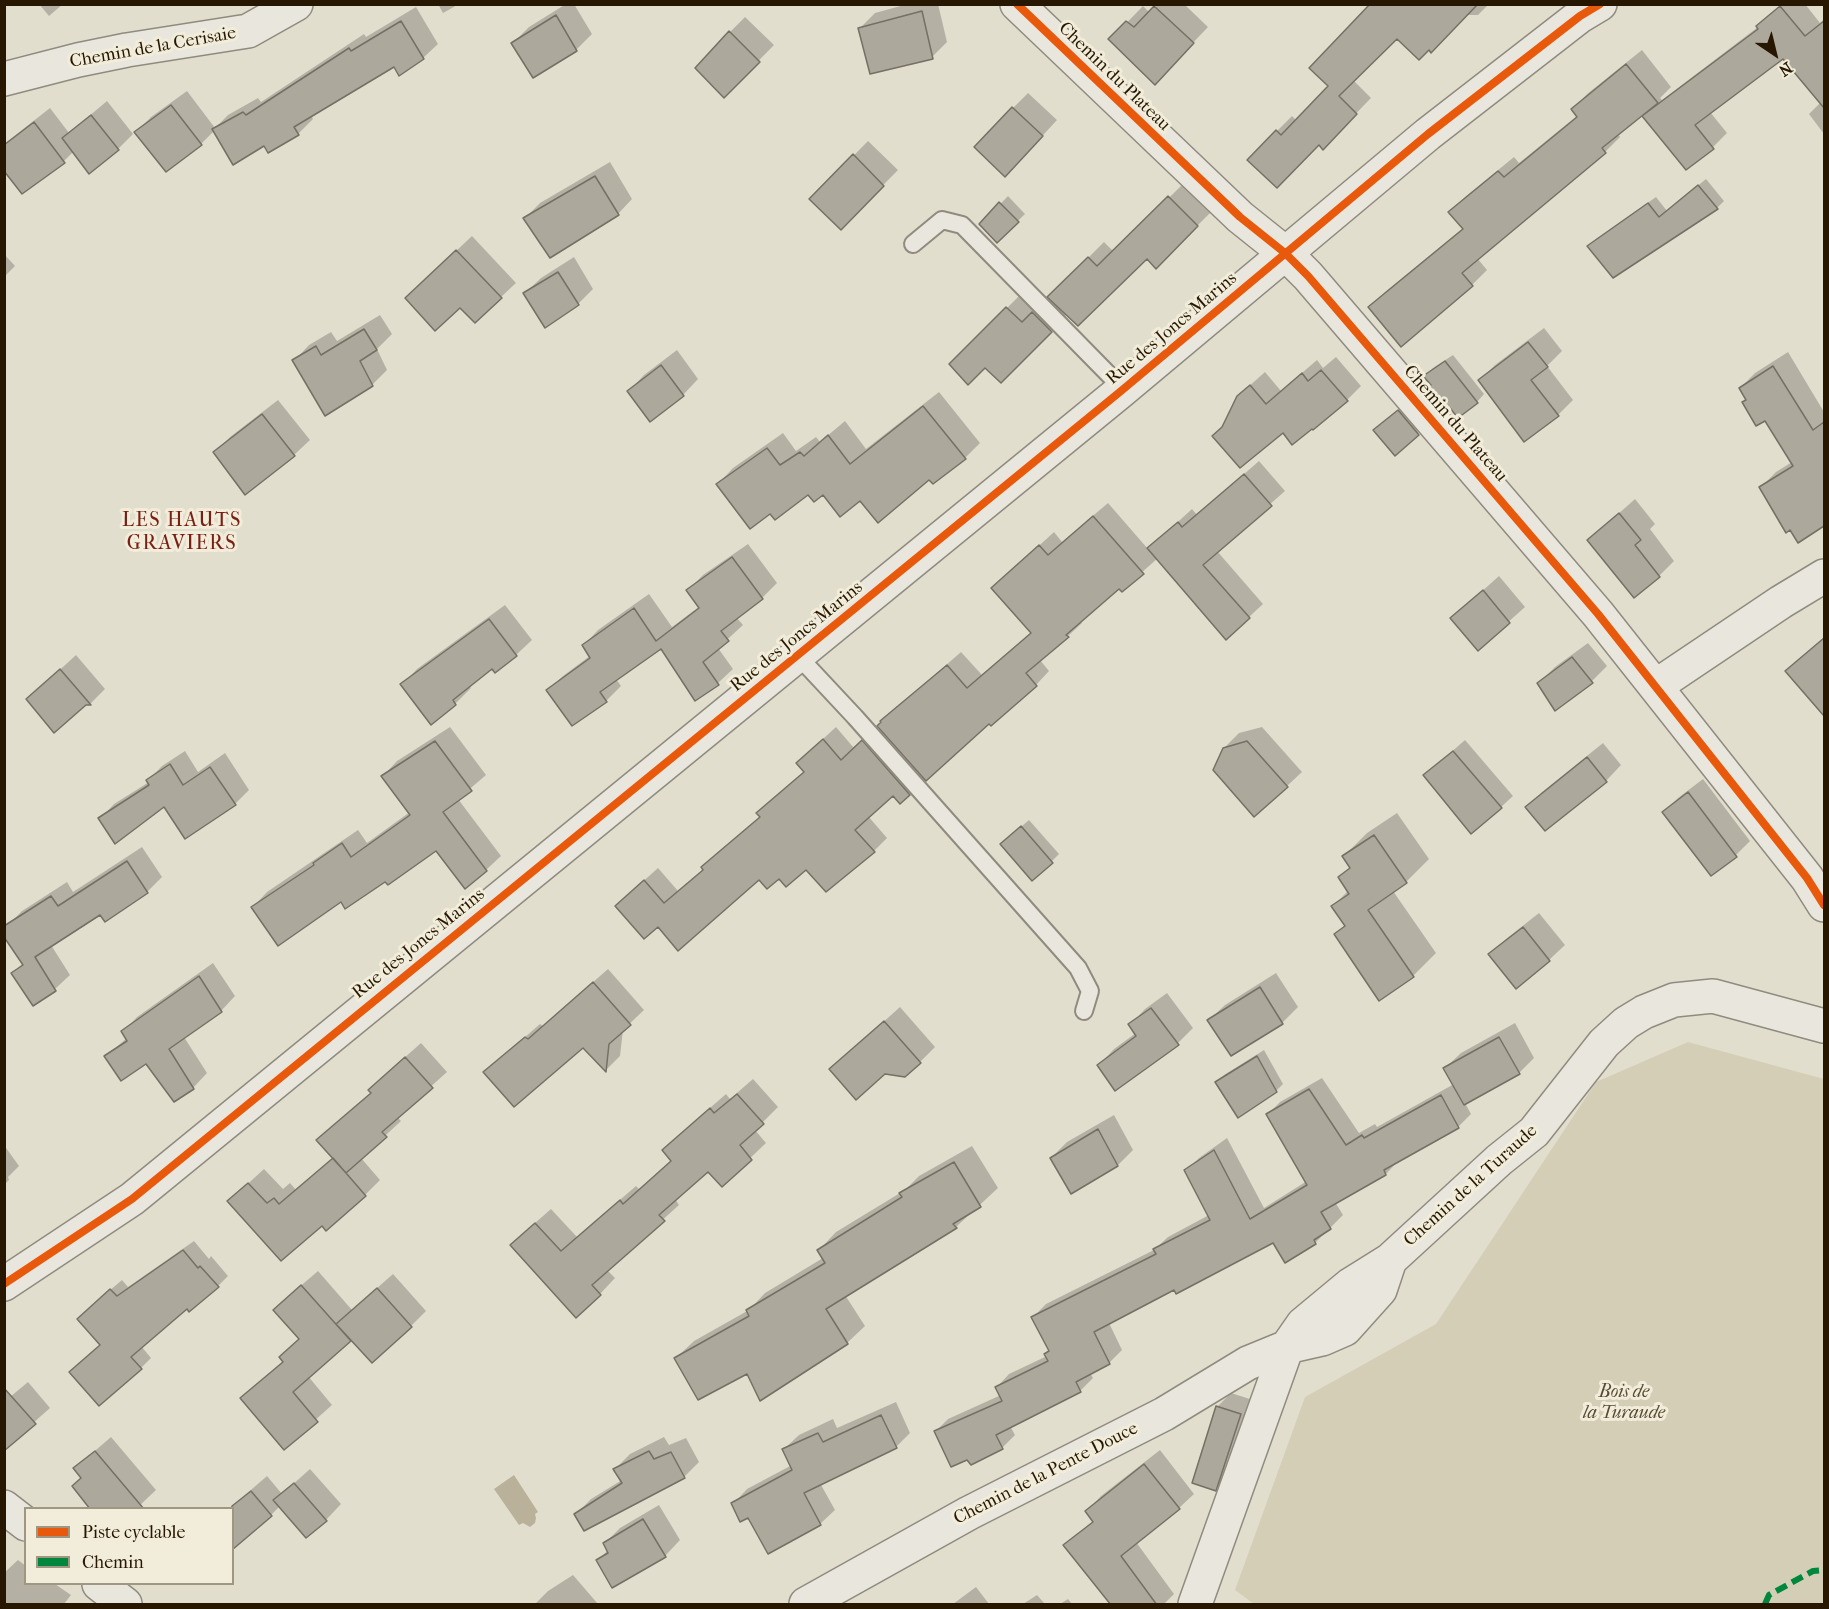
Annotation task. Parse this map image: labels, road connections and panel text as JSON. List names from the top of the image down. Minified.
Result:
{"streets":{"street":["Chemin de la Cerisaie","Chemin du Plateau","Rue des Joncs Marins","Chemin de la Turaude","Chemin de la Pente Douce"]},"crossings":[["Chemin du Plateau","Rue des Joncs Marins"],["Chemin de la Turaude","Chemin de la Pente Douce"]],"districts":["LES HAUTS GRAVIERS"],"parks":["Bois de la Turaude"],"legend":["Piste cyclable","Chemin"],"north":"bottom right"}
